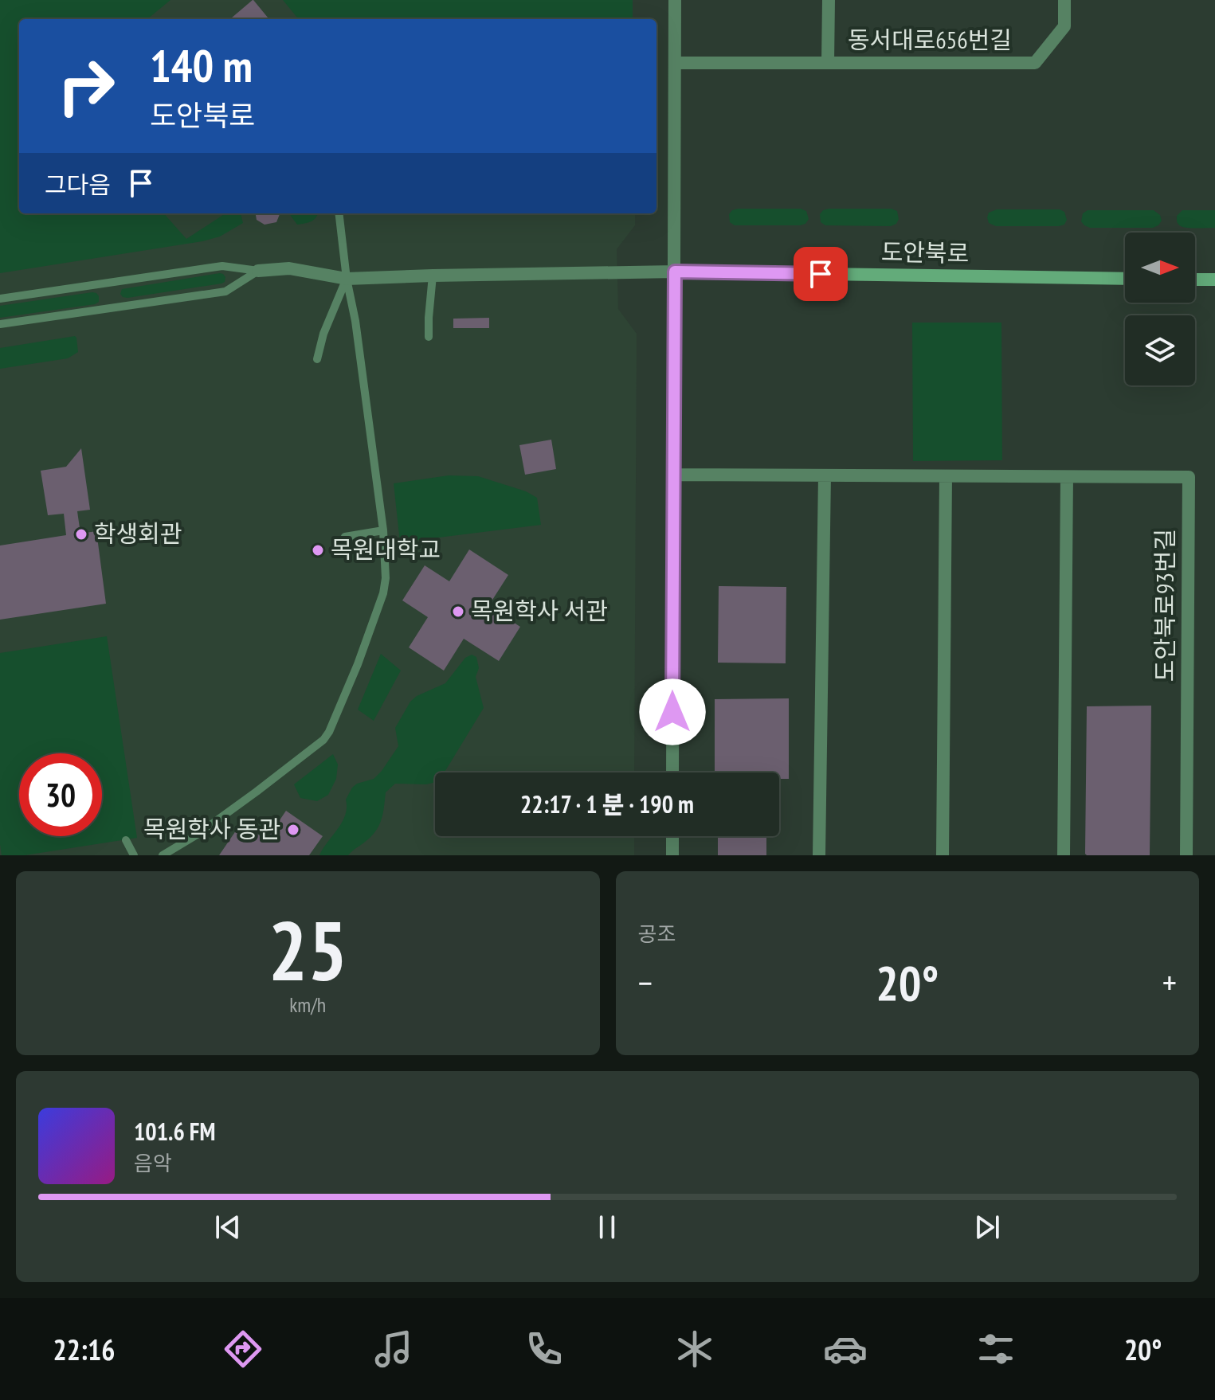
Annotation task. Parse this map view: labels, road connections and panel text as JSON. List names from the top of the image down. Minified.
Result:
{"streets":{"street":["동서대로656번길","도안북로","도안북로93번길"]},"places":["학생회관","목원대학교","목원학사 서관","목원학사 동관"],"north":"right","page":{"turn":["140 m","도안북로"],"then":"그다음","limit":"30","trip":"22:17 · 1 분 · 190 m","tile":[["25","km/h"],"공조"],"heat":["−","20°","+"],"song":["101.6 FM","음악"],"tabs":["22:16","20°"]}}
